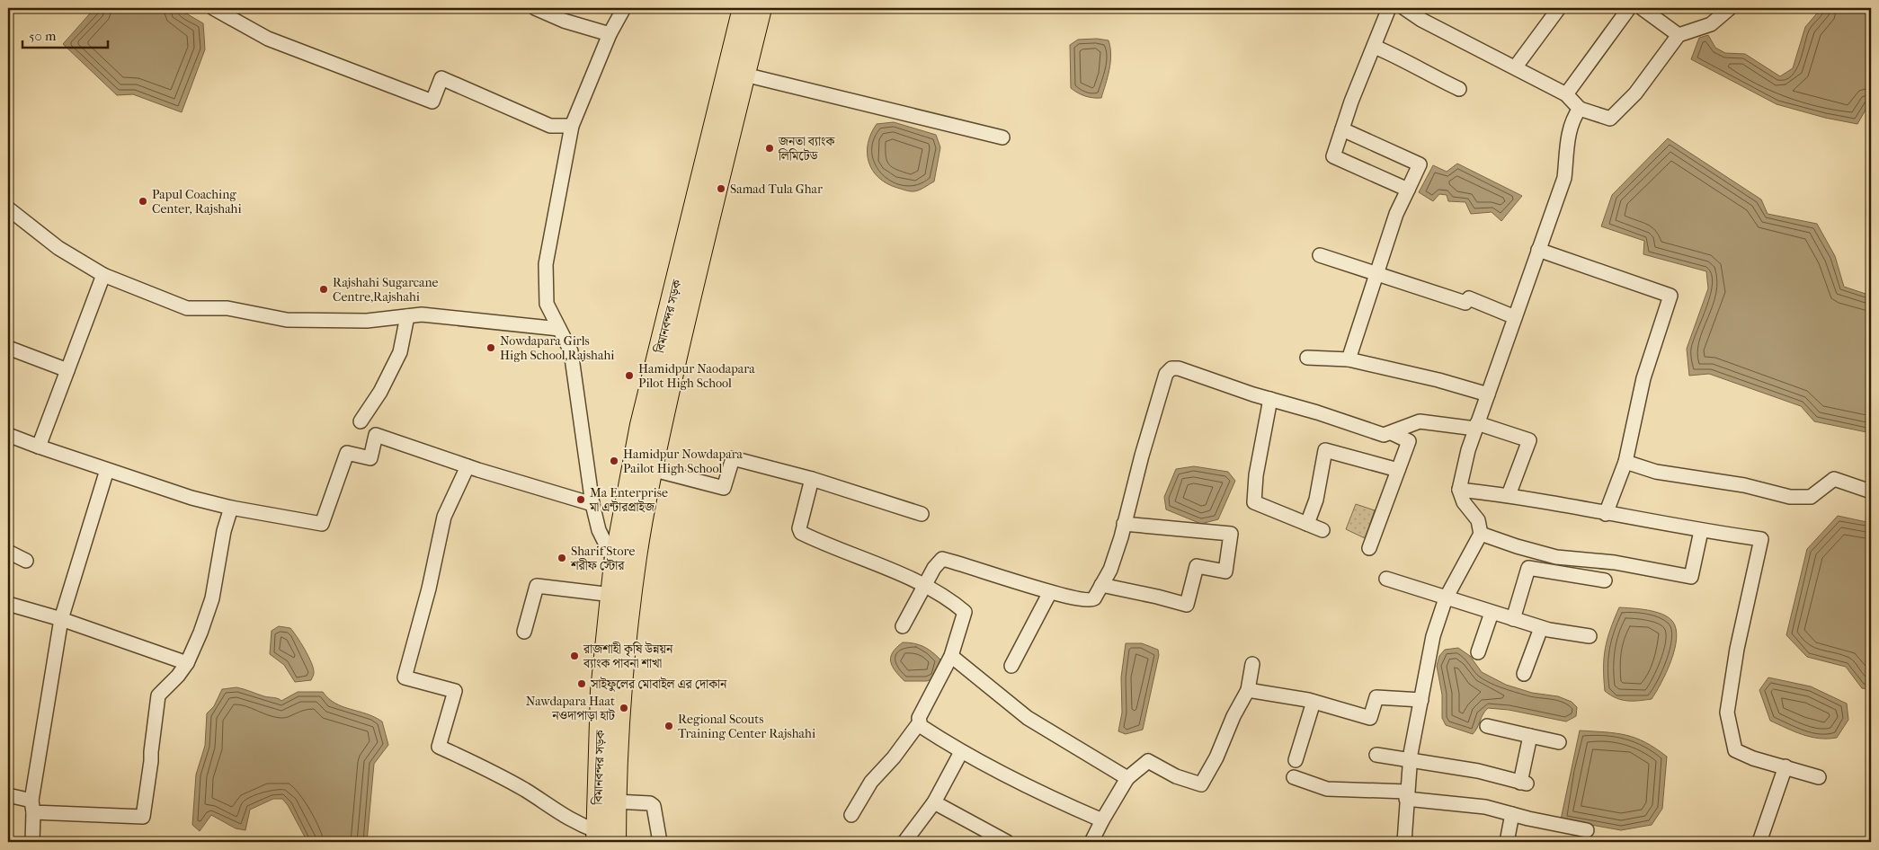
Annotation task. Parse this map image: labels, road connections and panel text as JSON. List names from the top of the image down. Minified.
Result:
{"streets":{"main road":["বিমানবন্দর সড়ক"]},"places":["জনতা ব্যাংক লিমিটেড","Samad Tula Ghar","Papul Coaching Center, Rajshahi","Rajshahi Sugarcane Centre,Rajshahi","Nowdapara Girls High School,Rajshahi","Hamidpur Naodapara Pilot High School","Hamidpur Nowdapara Pailot High School","Ma Enterprise মা এন্টারপ্রাইজ","Sharif Store শরীফ স্টোর","রাজশাহী কৃষি উন্নয়ন ব্যাংক পাবনা শাখা","সাইফুলের মোবাইল এর দোকান","Nawdapara Haat নওদাপাড়া হাট","Regional Scouts Training Center Rajshahi"],"scale_bar":"50 m"}
